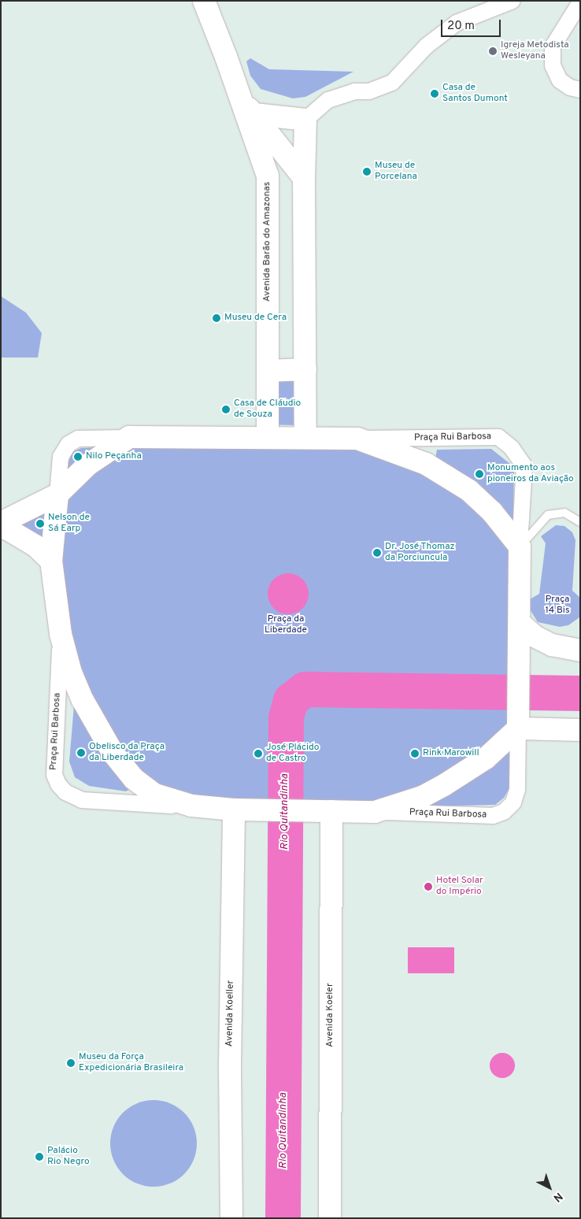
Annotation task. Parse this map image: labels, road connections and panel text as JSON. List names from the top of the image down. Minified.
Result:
{"streets":{"main road":["Avenida Barão do Amazonas","Avenida Koeller","Avenida Koeler"],"street":["Praça Rui Barbosa"]},"water":["Rio Quitandinha"],"parks":["Praça 14 Bis","Praça da Liberdade"],"places":["Igreja Metodista Wesleyana","Casa de Santos Dumont","Museu de Porcelana","Museu de Cera","Casa de Cláudio de Souza","Nilo Peçanha","Monumento aos pioneiros da Aviação","Nelson de Sá Earp","Dr. José Thomaz da Porciuncula","Obelisco da Praça da Liberdade","José Plácido de Castro","Rink Marowill","Hotel Solar do Império","Museu da Força Expedicionária Brasileira","Palácio Rio Negro"],"scale_bar":"20 m","north":"bottom right"}
